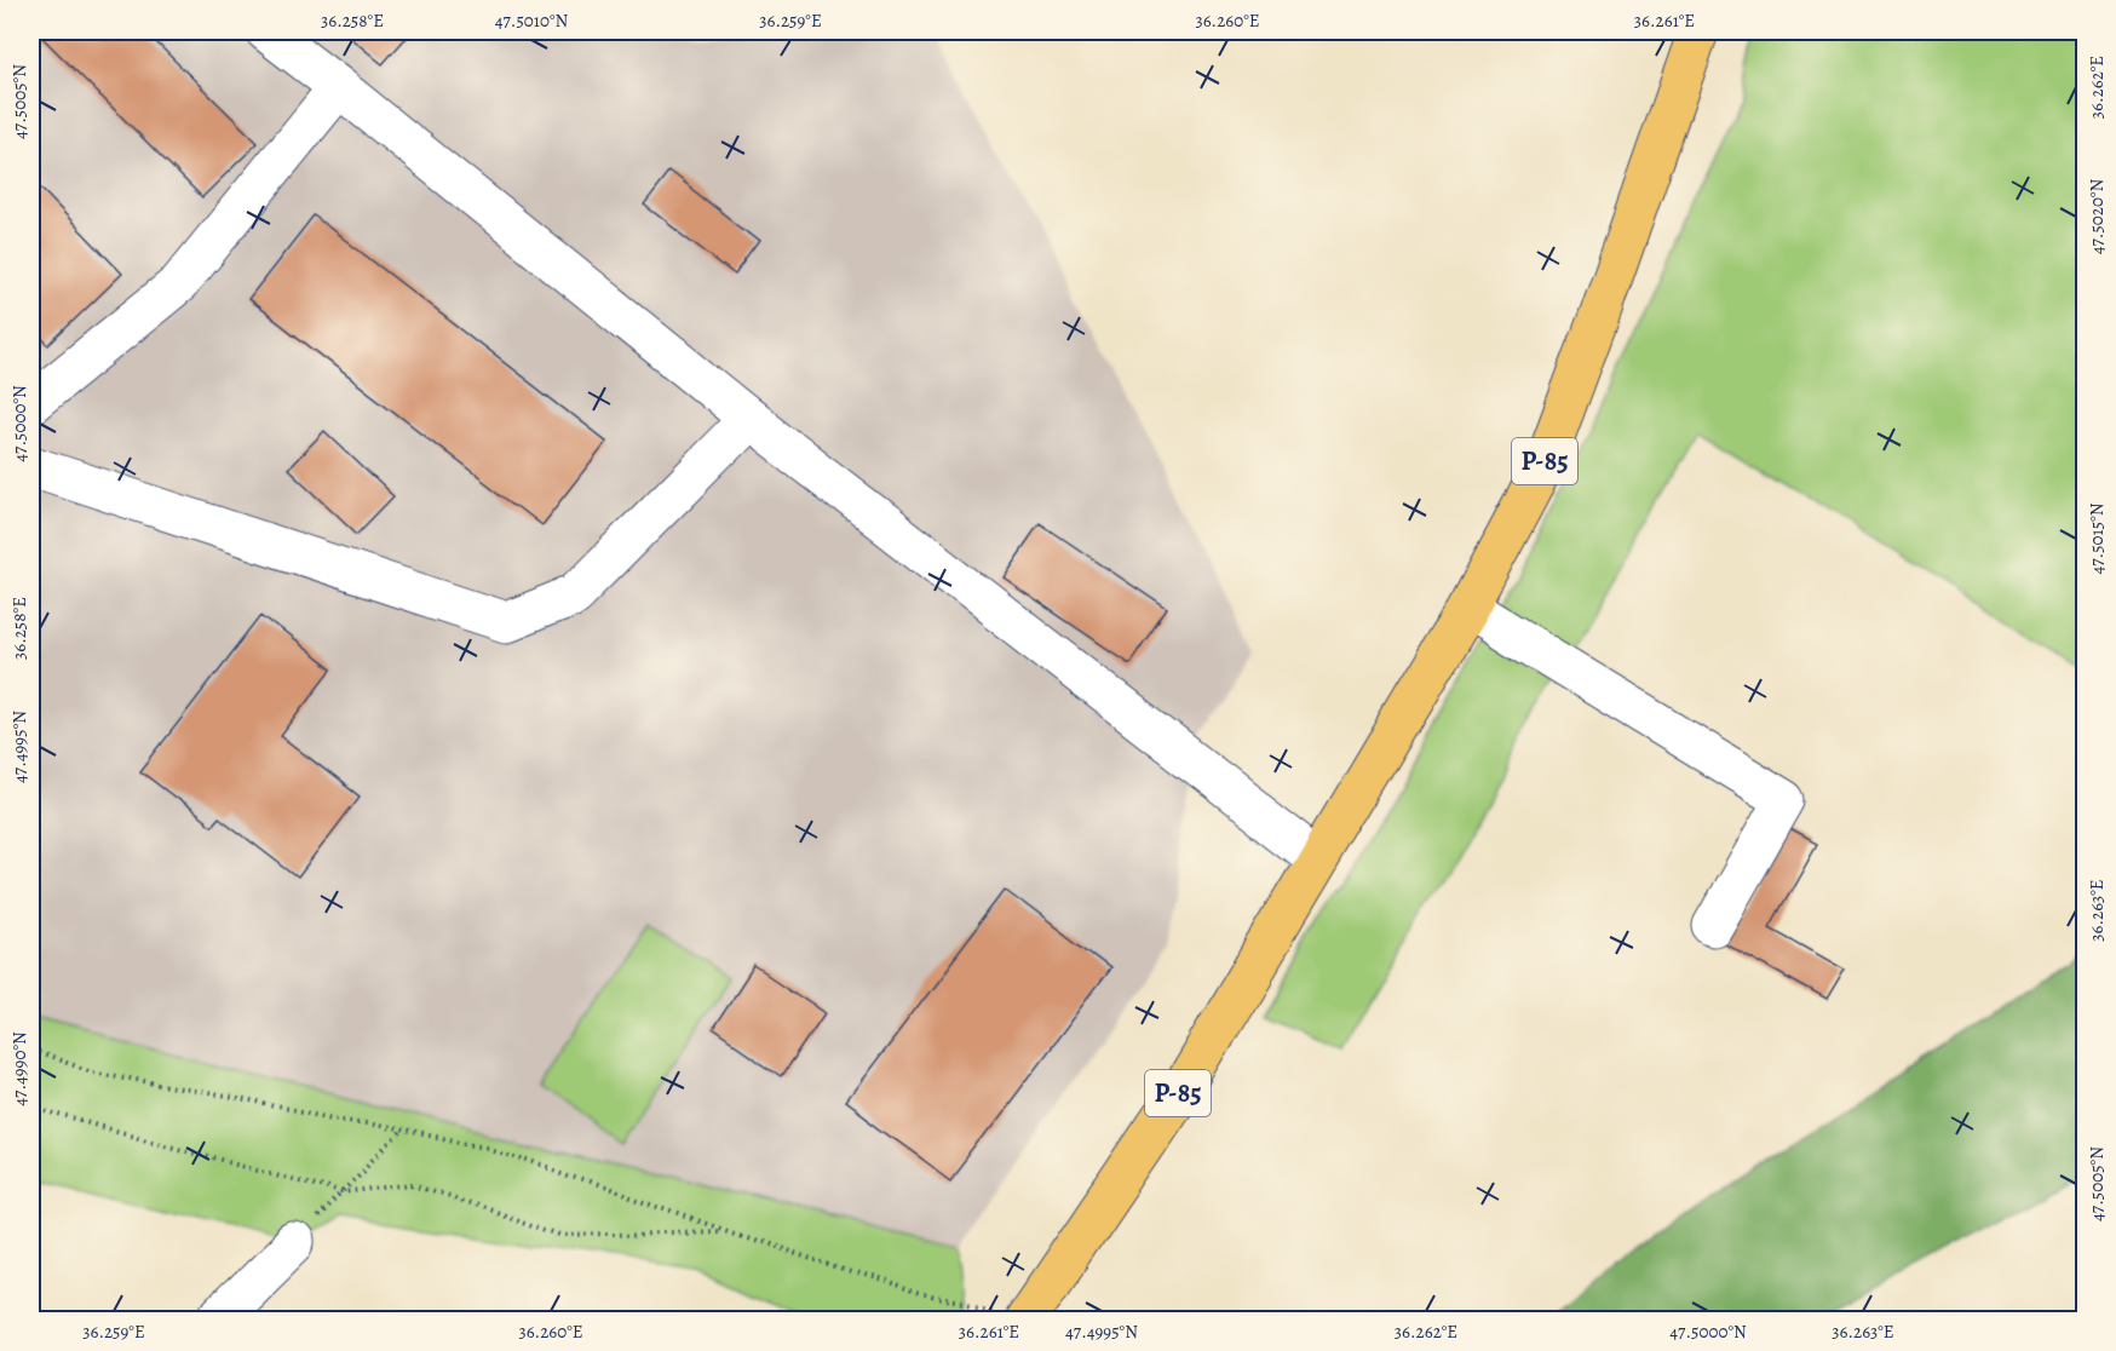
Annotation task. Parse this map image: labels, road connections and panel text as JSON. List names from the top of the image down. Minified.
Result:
{"streets":{"main road":["Р-85"]},"coordinates":["36.258°E","47.5010°N","36.259°E","36.260°E","36.261°E","36.262°E","47.5005°N","47.5020°N","47.5000°N","47.5015°N","47.4995°N","36.263°E","47.4990°N"]}
